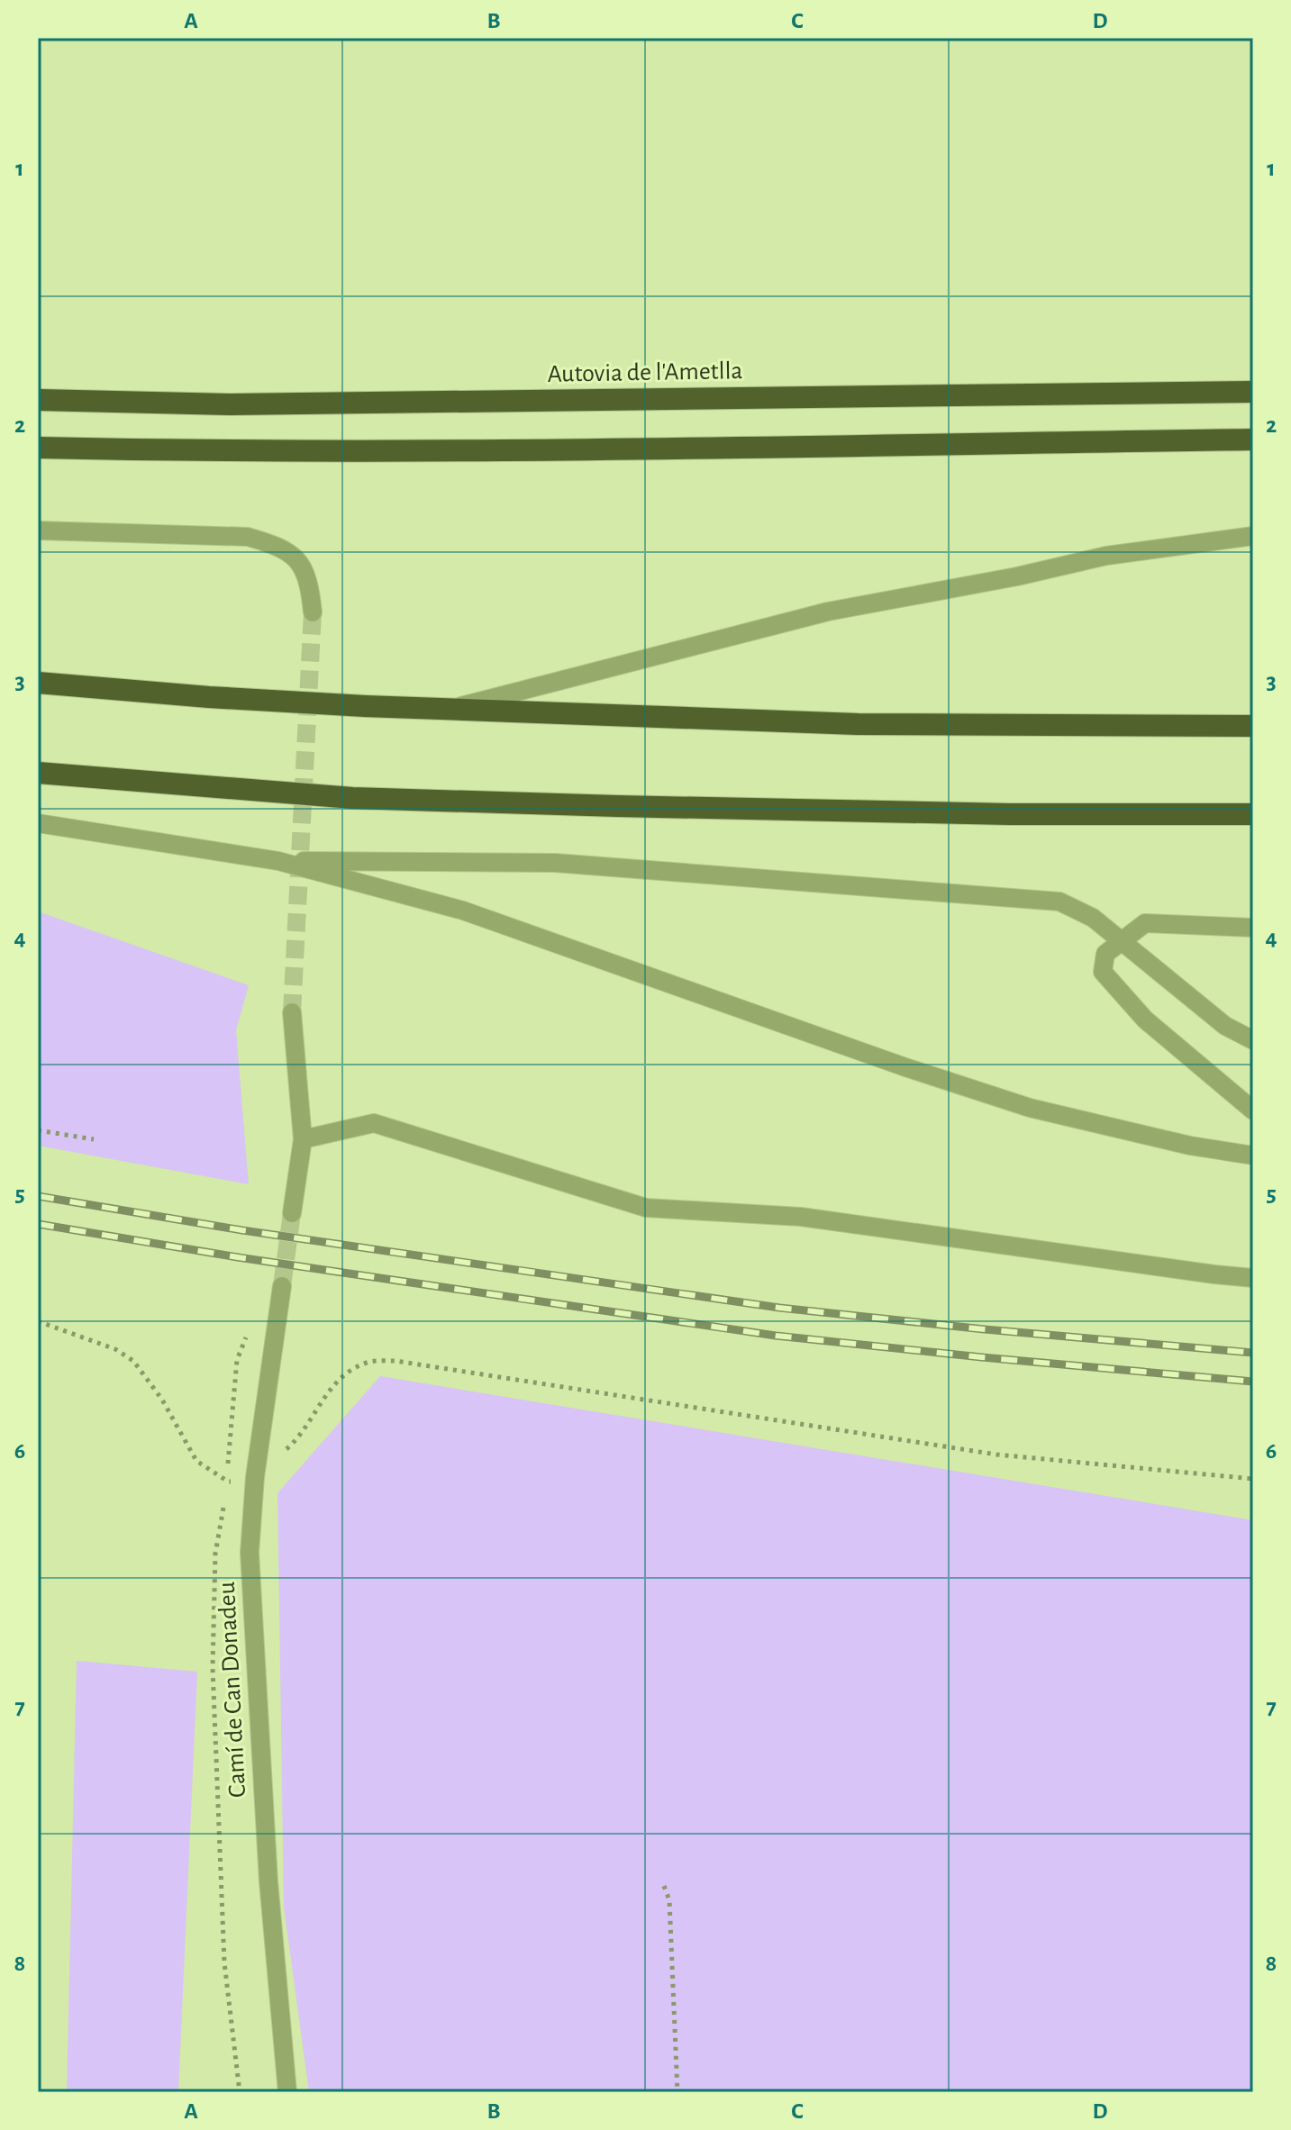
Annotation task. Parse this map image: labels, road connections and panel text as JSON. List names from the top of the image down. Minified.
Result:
{"streets":{"highway":["Autovia de l'Ametlla"],"street":["Camí de Can Donadeu"]},"grid":{"columns":["A","B","C","D"],"rows":["1","2","3","4","5","6","7","8"]}}
